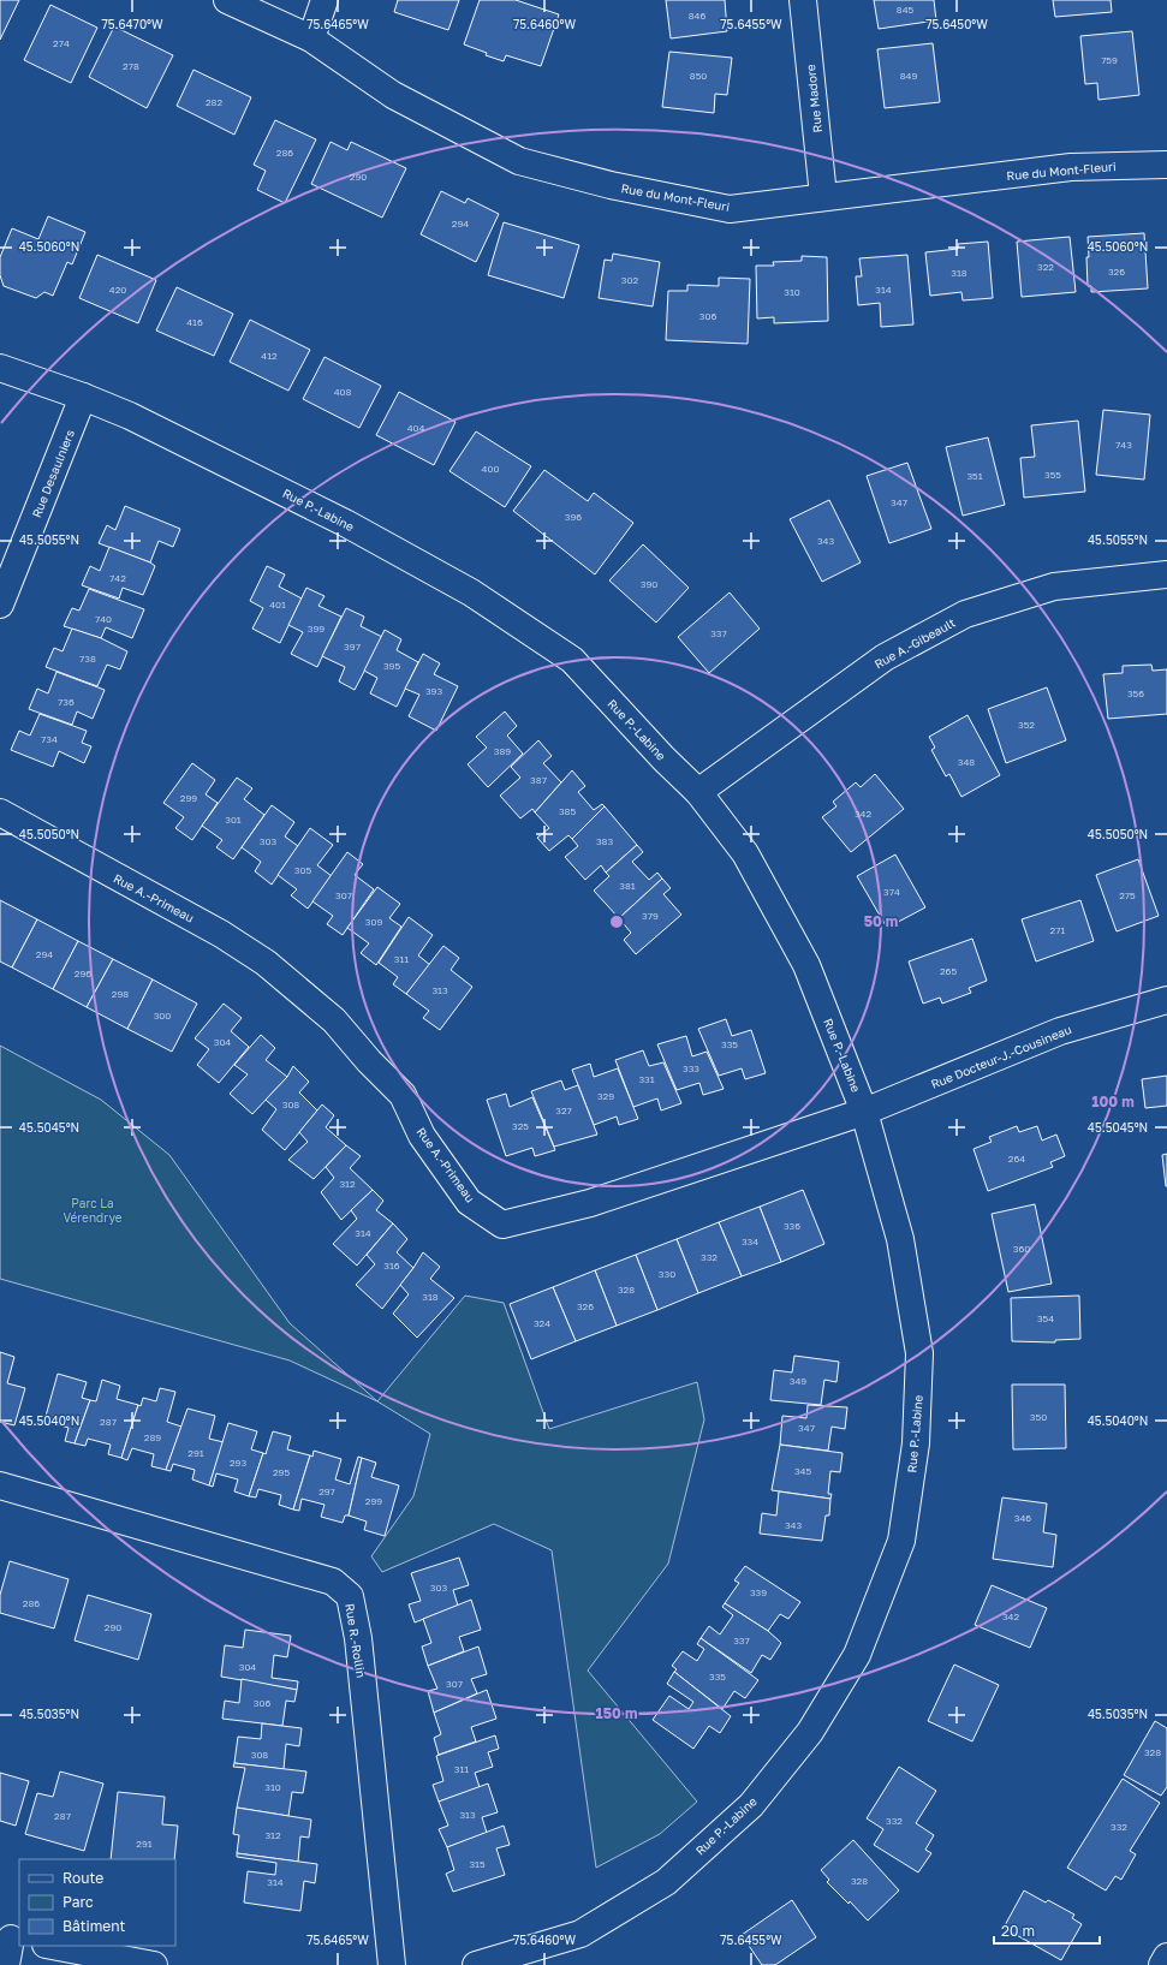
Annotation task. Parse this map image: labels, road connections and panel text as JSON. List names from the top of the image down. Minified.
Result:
{"streets":{"street":["Rue Madore","Rue du Mont-Fleuri","Rue Desaulniers","Rue P.-Labine","Rue A.-Gibeault","Rue A.-Primeau","Rue Docteur-J.-Cousineau","Rue R.-Rollin"]},"crossings":[["Rue Madore","Rue du Mont-Fleuri"],["Rue Desaulniers","Rue P.-Labine"],["Rue P.-Labine","Rue A.-Gibeault"],["Rue P.-Labine","Rue A.-Primeau"],["Rue P.-Labine","Rue Docteur-J.-Cousineau"],["Rue A.-Primeau","Rue Docteur-J.-Cousineau"]],"parks":["Parc La Vérendrye"],"house_numbers":["845","846","274","759","278","850","849","282","286","290","294","322","326","318","302","420","314","310","306","416","412","408","404","743","400","355","351","347","396","343","742","390","401","740","399","337","397","738","395","393","356","736","352","734","389","348","387","299","385","342","301","303","383","305","381","374","307","275","379","309","271","294","311","265","296","313","298","300","304","335","333","331","329","308","327","325","264","312","336","314","334","360","332","316","330","328","318","326","354","324","349","350","287","347","289","291","293","345","295","297","299","346","343","303","339","286","342","290","337","304","335","307","306","328","308","311","310","313","287","332","332","312","291","315","328","314"],"legend":["Route","Parc","Bâtiment"],"scale_bar":"20 m","coordinates":["75.6470°W","75.6465°W","75.6460°W","75.6455°W","75.6450°W","45.5060°N","45.5055°N","45.5050°N","45.5045°N","45.5040°N","45.5035°N"],"rings":["50 m","100 m","150 m"]}
